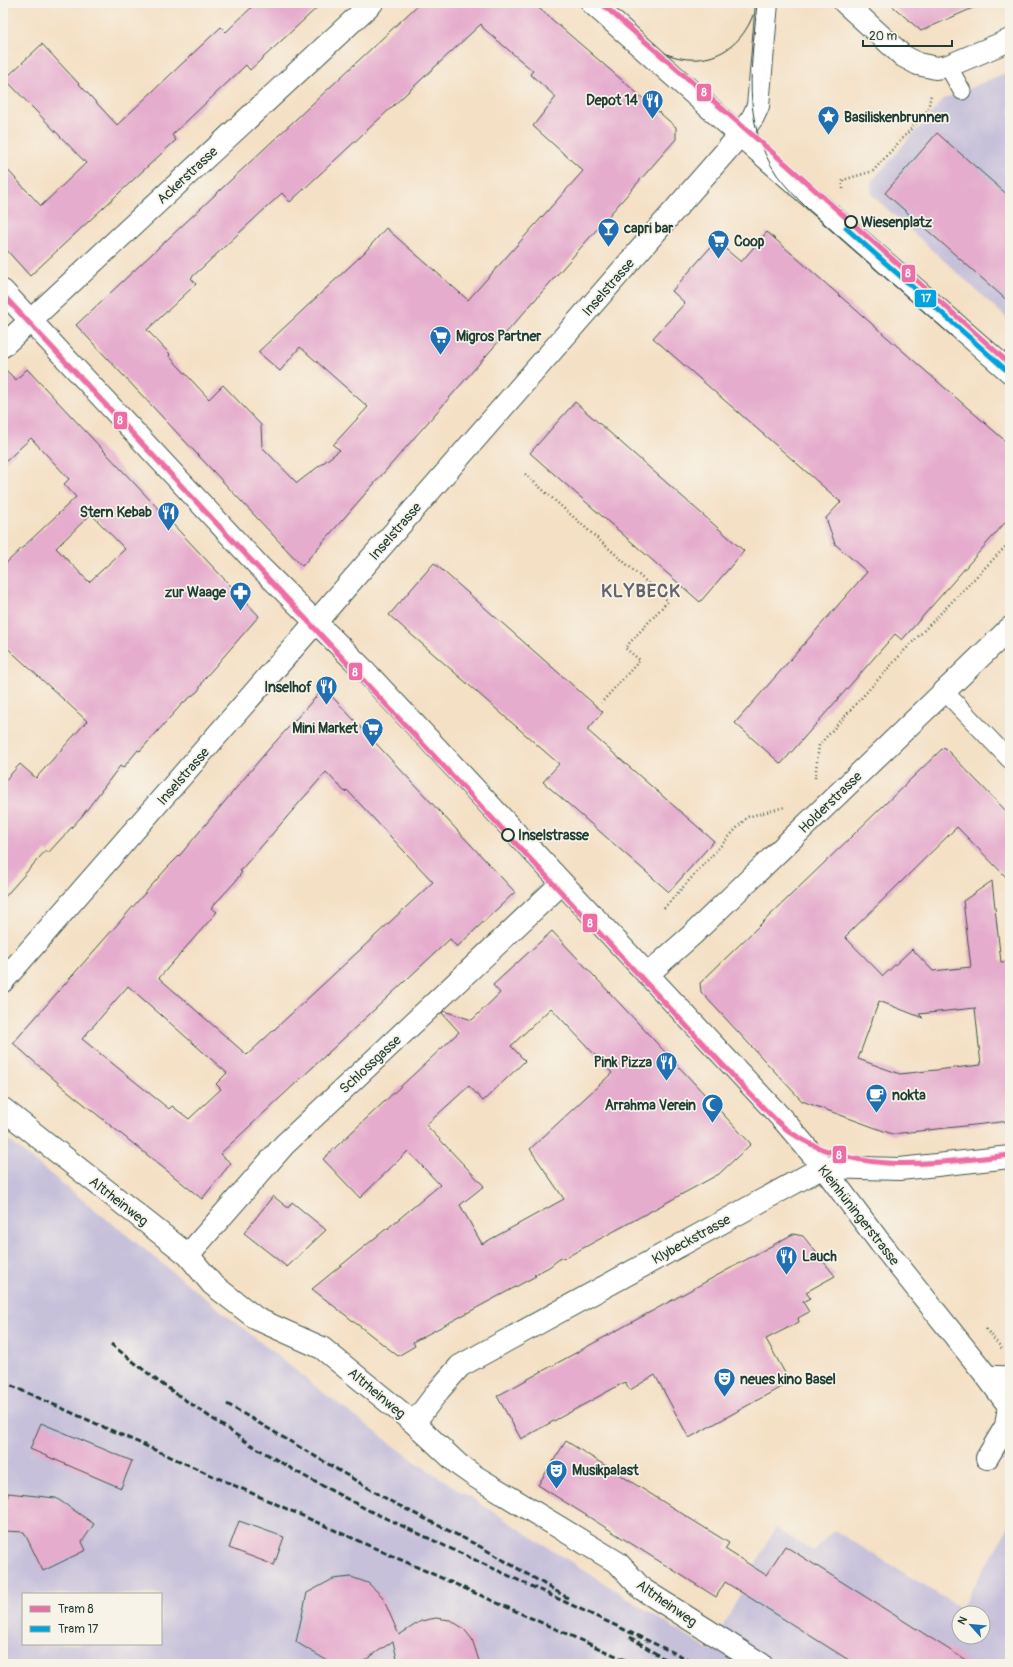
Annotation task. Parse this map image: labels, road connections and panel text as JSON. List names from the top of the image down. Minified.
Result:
{"streets":{"street":["Ackerstrasse","Inselstrasse","Holderstrasse","Schlossgasse","Altrheinweg","Kleinhüningerstrasse","Klybeckstrasse"]},"crossings":[["Ackerstrasse","Kleinhüningerstrasse"],["Inselstrasse","Kleinhüningerstrasse"],["Holderstrasse","Kleinhüningerstrasse"],["Schlossgasse","Altrheinweg"],["Schlossgasse","Kleinhüningerstrasse"],["Altrheinweg","Klybeckstrasse"],["Kleinhüningerstrasse","Klybeckstrasse"]],"districts":["KLYBECK"],"places":{"restaurant":["Depot 14","Stern Kebab","Inselhof","Pink Pizza","Lauch"],"place":["Basiliskenbrunnen"],"other":["Wiesenplatz","Inselstrasse"],"bar":["capri bar"],"supermarket":["Coop","Migros Partner","Mini Market"],"pharmacy":["zur Waage"],"cafe":["nokta"],"mosque":["Arrahma Verein"],"theatre":["neues kino Basel","Musikpalast"]},"lines":["tram line 8","tram line 17"],"legend":["Tram 8","Tram 17"],"scale_bar":"20 m","north":"top left"}
